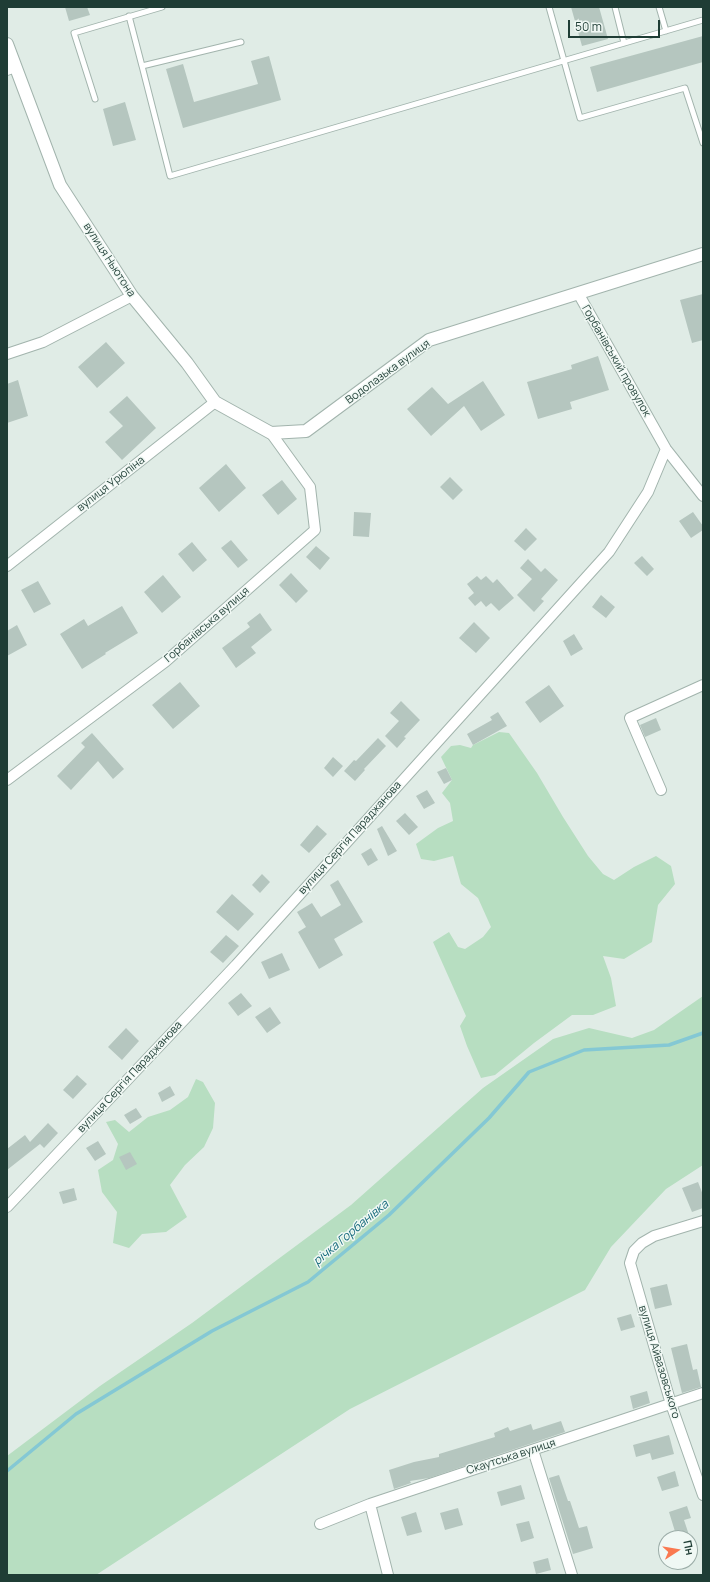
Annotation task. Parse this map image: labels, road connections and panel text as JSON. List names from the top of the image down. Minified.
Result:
{"streets":{"street":["вулиця Ньютона","Горбанівський провулок","Водолазька вулиця","вулиця Урюпіна","Горбанівська вулиця","вулиця Сергія Параджанова","вулиця Айвазовського","Скаутська вулиця"]},"crossings":[["вулиця Ньютона","Водолазька вулиця"],["вулиця Ньютона","вулиця Урюпіна"],["вулиця Ньютона","Горбанівська вулиця"],["Горбанівський провулок","Водолазька вулиця"],["Горбанівський провулок","вулиця Сергія Параджанова"],["Водолазька вулиця","Горбанівська вулиця"],["вулиця Айвазовського","Скаутська вулиця"]],"water":["річка Горбанівка"],"scale_bar":"50 m","north":"right"}
